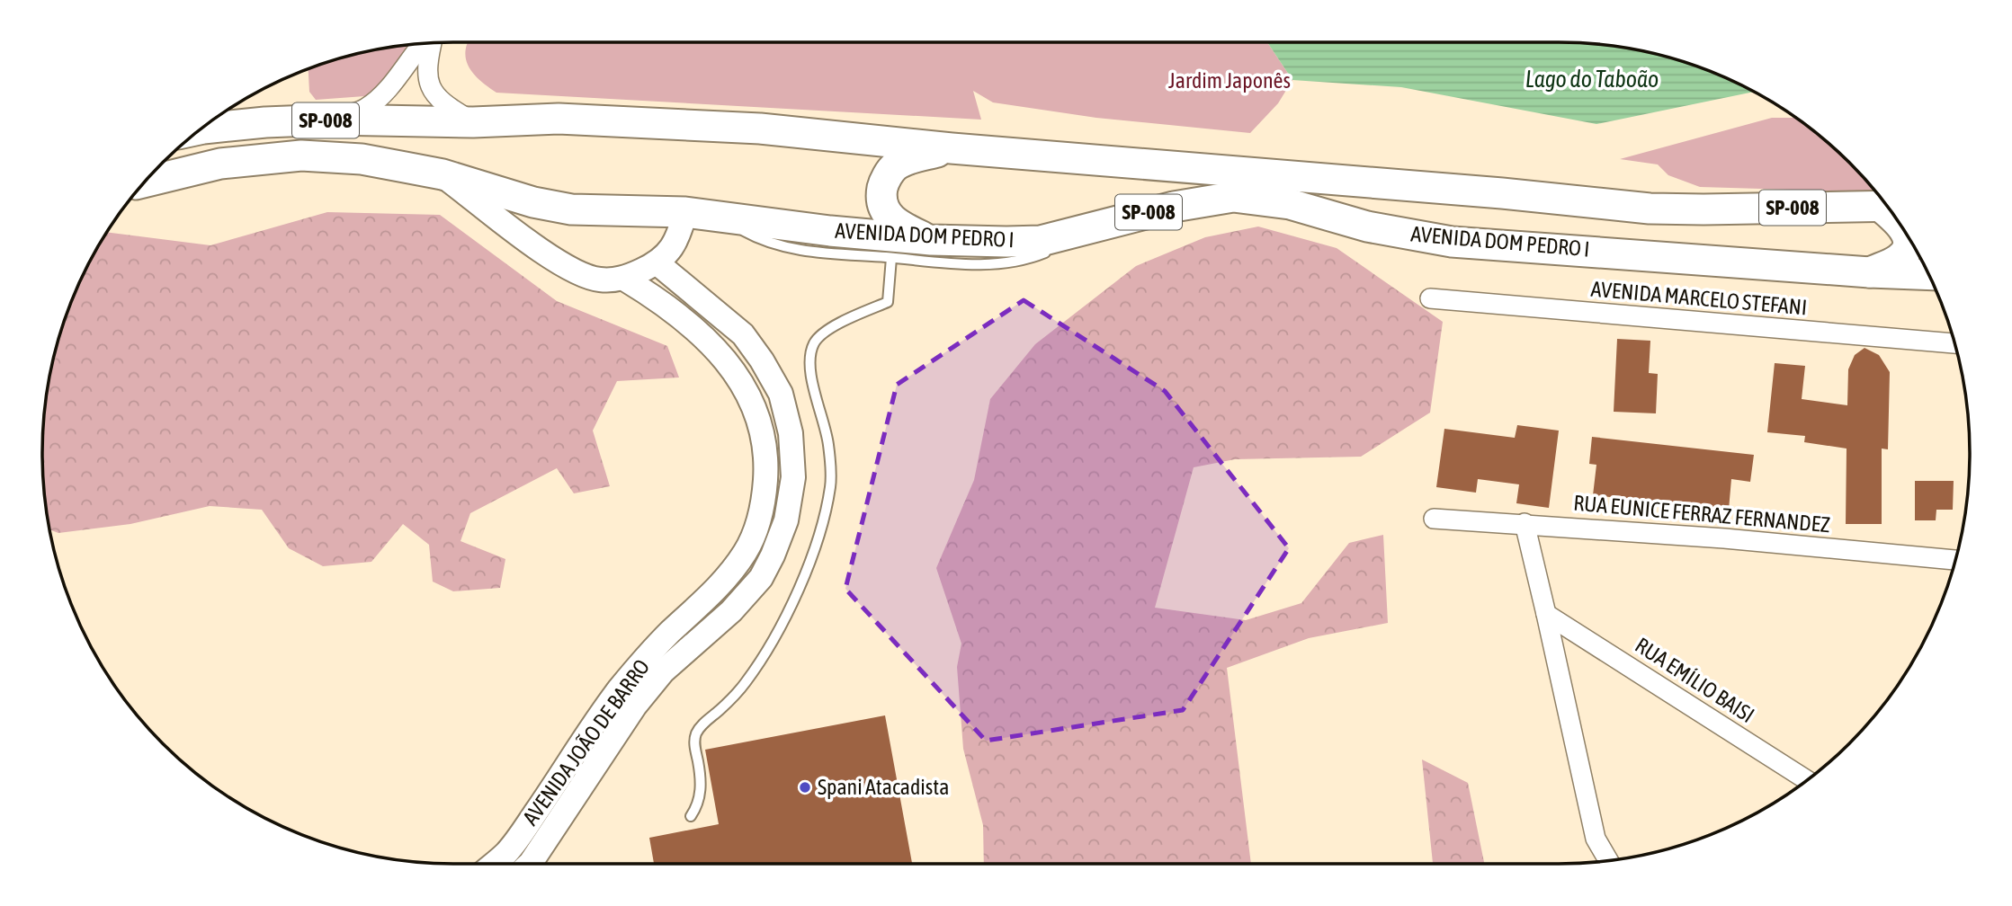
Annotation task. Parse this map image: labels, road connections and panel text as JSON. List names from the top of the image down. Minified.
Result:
{"streets":{"main road":["SP-008","AVENIDA DOM PEDRO I"],"street":["AVENIDA MARCELO STEFANI","RUA EUNICE FERRAZ FERNANDEZ","RUA EMÍLIO BAISI","AVENIDA JOÃO DE BARRO"]},"water":["Lago do Taboão"],"parks":["Jardim Japonês"],"places":["Spani Atacadista"]}
